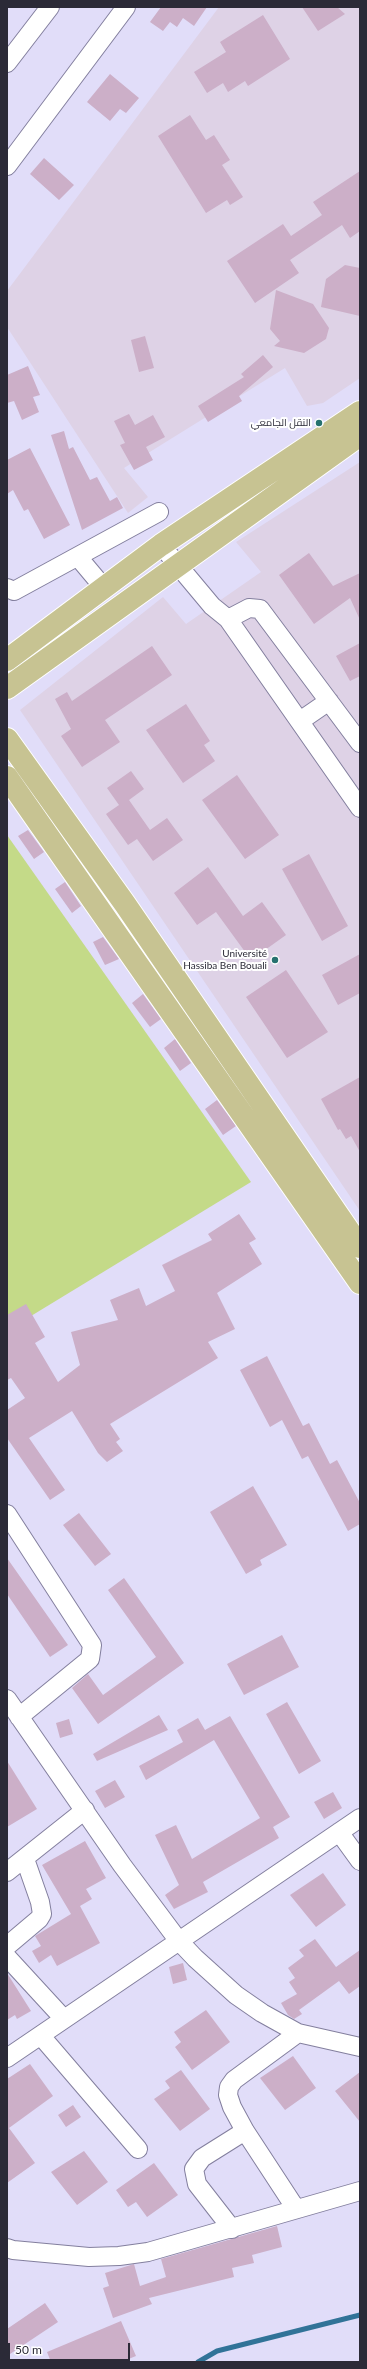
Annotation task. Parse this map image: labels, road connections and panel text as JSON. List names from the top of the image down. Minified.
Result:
{"places":["النقل الجامعي","Université Hassiba Ben Bouali"],"scale_bar":"50 m"}
